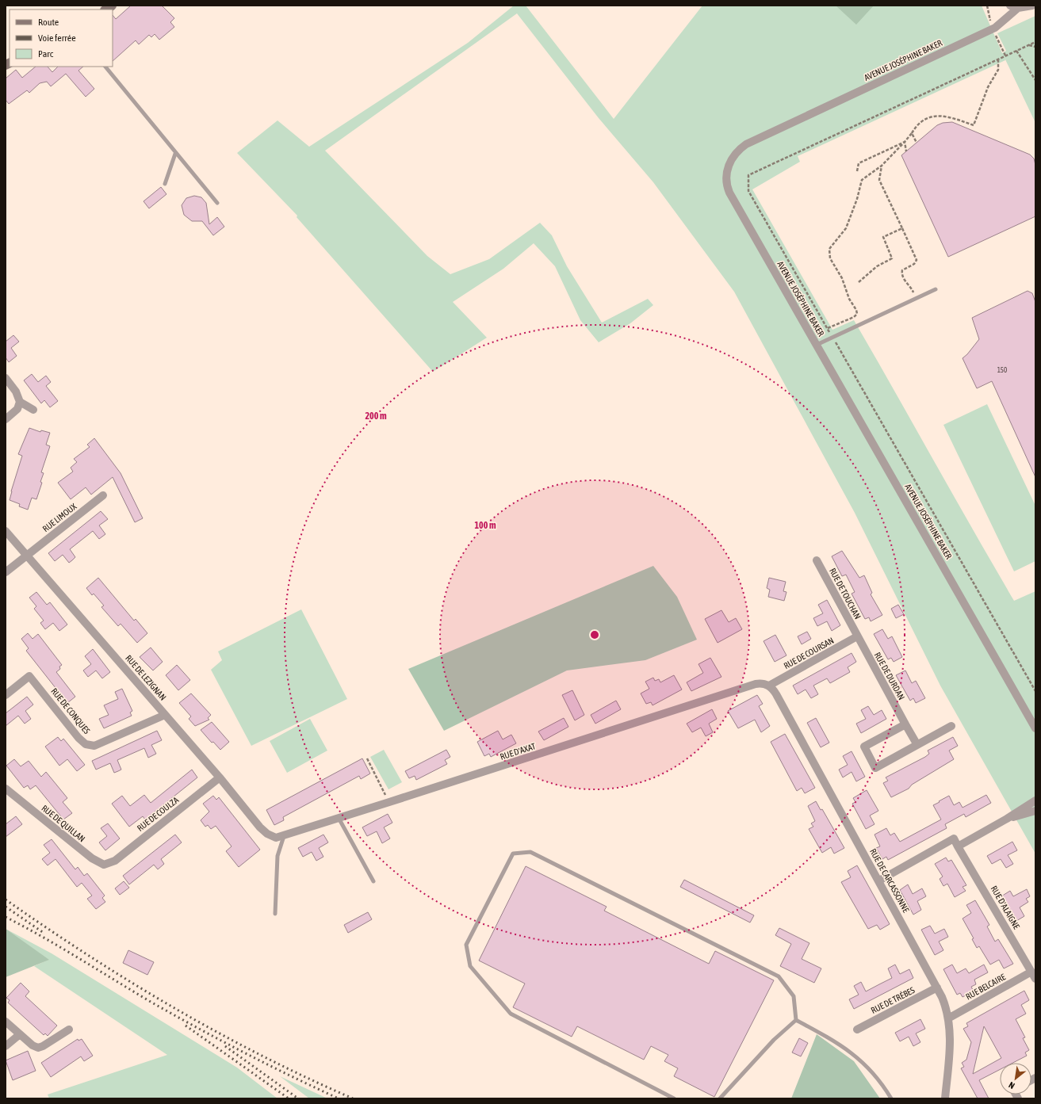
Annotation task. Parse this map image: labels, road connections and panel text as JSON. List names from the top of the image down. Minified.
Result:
{"streets":{"street":["AVENUE JOSÉPHINE BAKER","RUE LIMOUX","RUE DE TOUCHAN","RUE DE COURSAN","RUE DE DURDAN","RUE DE LEZIGNAN","RUE DE CONQUES","RUE D'AXAT","RUE DE COULZA","RUE DE QUILLAN","RUE DE CARCASSONNE","RUE D'ALAIGNE","RUE BELCAIRE","RUE DE TRÉBES"]},"crossings":[["RUE LIMOUX","RUE DE LEZIGNAN"],["RUE DE TOUCHAN","RUE DE COURSAN"],["RUE DE TOUCHAN","RUE DE DURDAN"],["RUE DE COURSAN","RUE DE DURDAN"],["RUE DE COURSAN","RUE D'AXAT"],["RUE DE COURSAN","RUE DE CARCASSONNE"],["RUE DE LEZIGNAN","RUE DE CONQUES"],["RUE DE LEZIGNAN","RUE D'AXAT"],["RUE DE LEZIGNAN","RUE DE COULZA"],["RUE D'AXAT","RUE DE CARCASSONNE"],["RUE DE COULZA","RUE DE QUILLAN"],["RUE DE CARCASSONNE","RUE BELCAIRE"],["RUE DE CARCASSONNE","RUE DE TRÉBES"],["RUE D'ALAIGNE","RUE BELCAIRE"]],"house_numbers":["150"],"legend":["Route","Voie ferrée","Parc"],"north":"bottom left","rings":["200 m","100 m"]}
